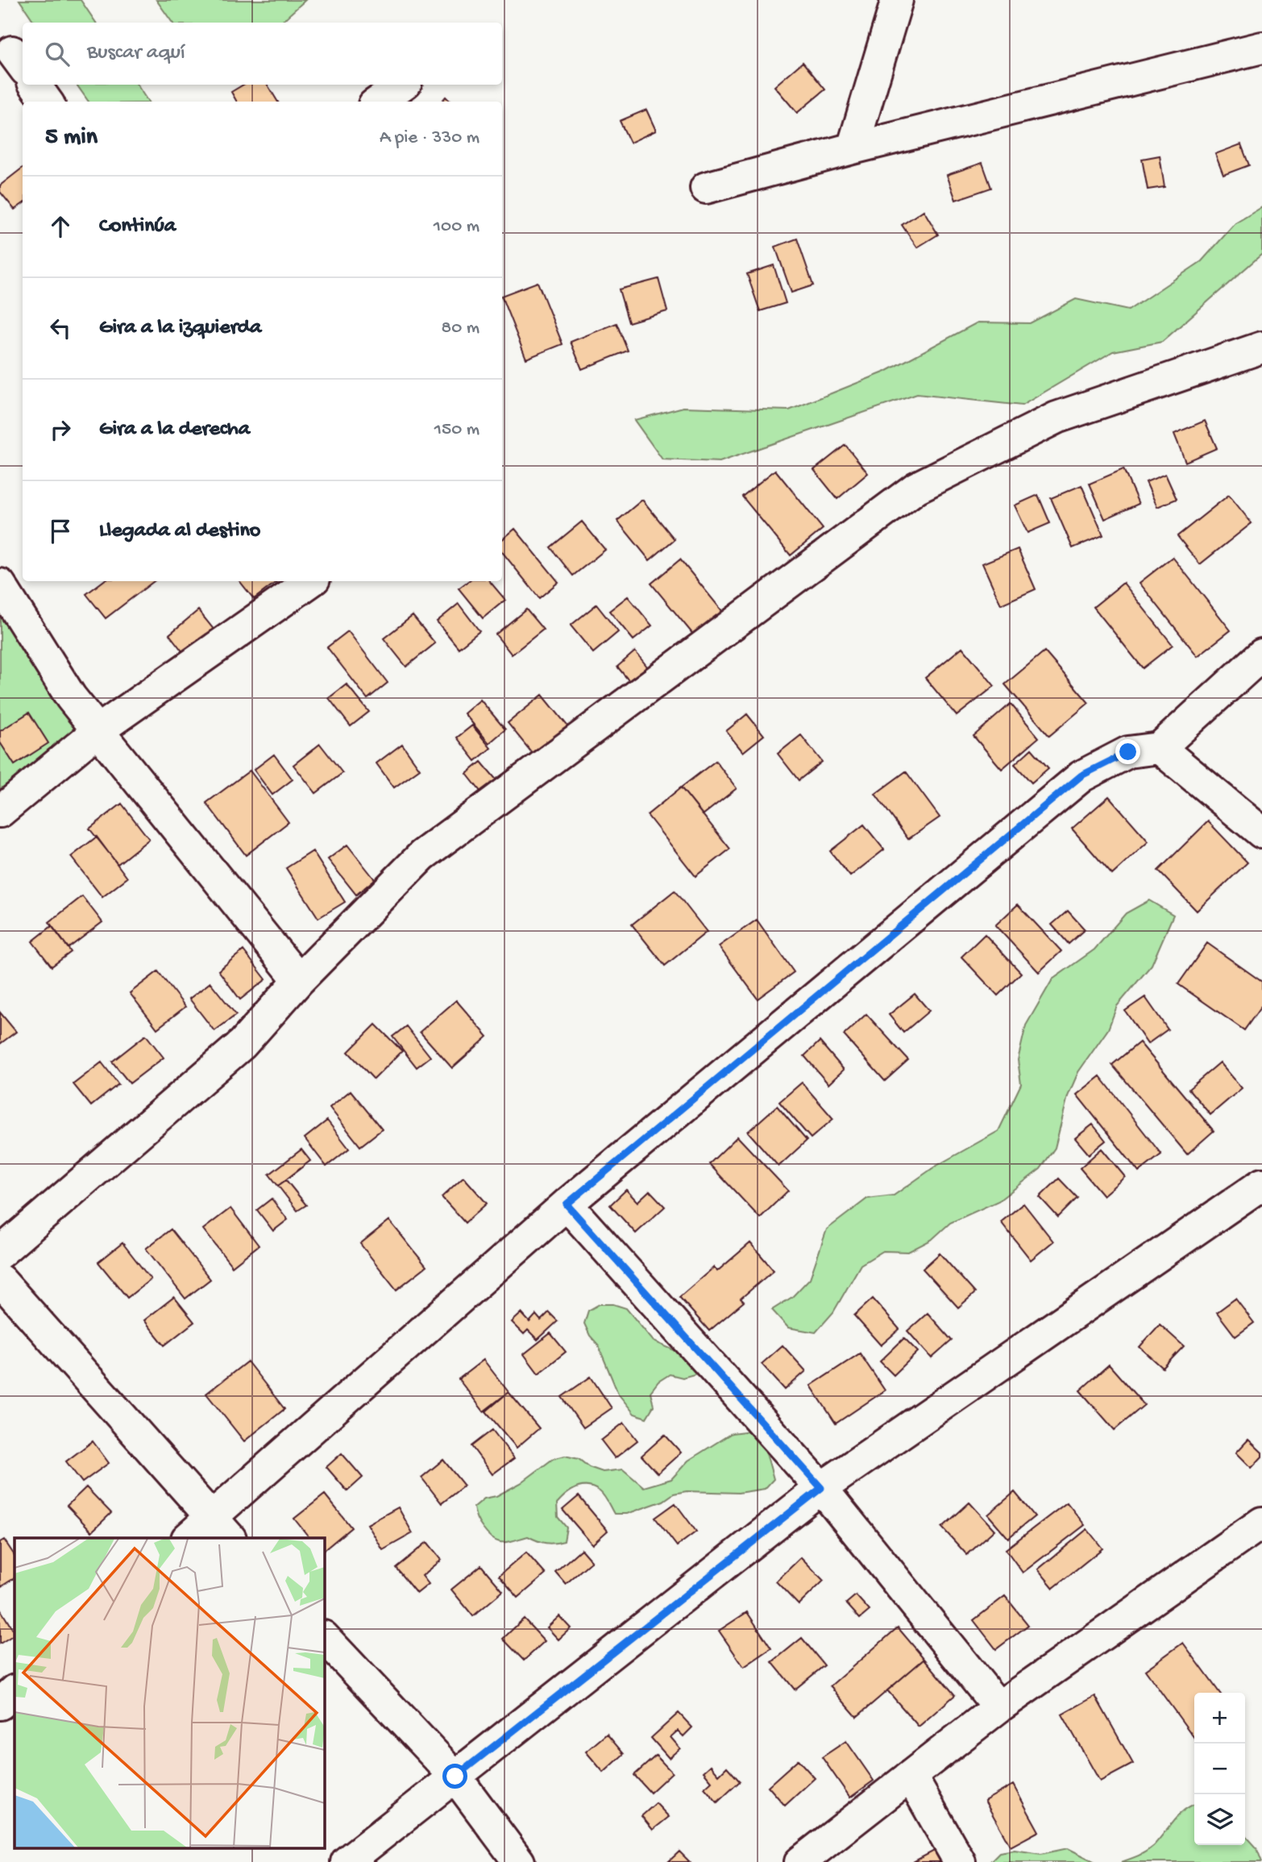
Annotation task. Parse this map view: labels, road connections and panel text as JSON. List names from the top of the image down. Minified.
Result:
{"page":{"search":"Buscar aquí","heading":["5 min","A pie · 330 m"],"list":[["Continúa","100 m"],["Gira a la izquierda","80 m"],["Gira a la derecha","150 m"],"Llegada al destino"],"map_buttons":["+","−"]}}
